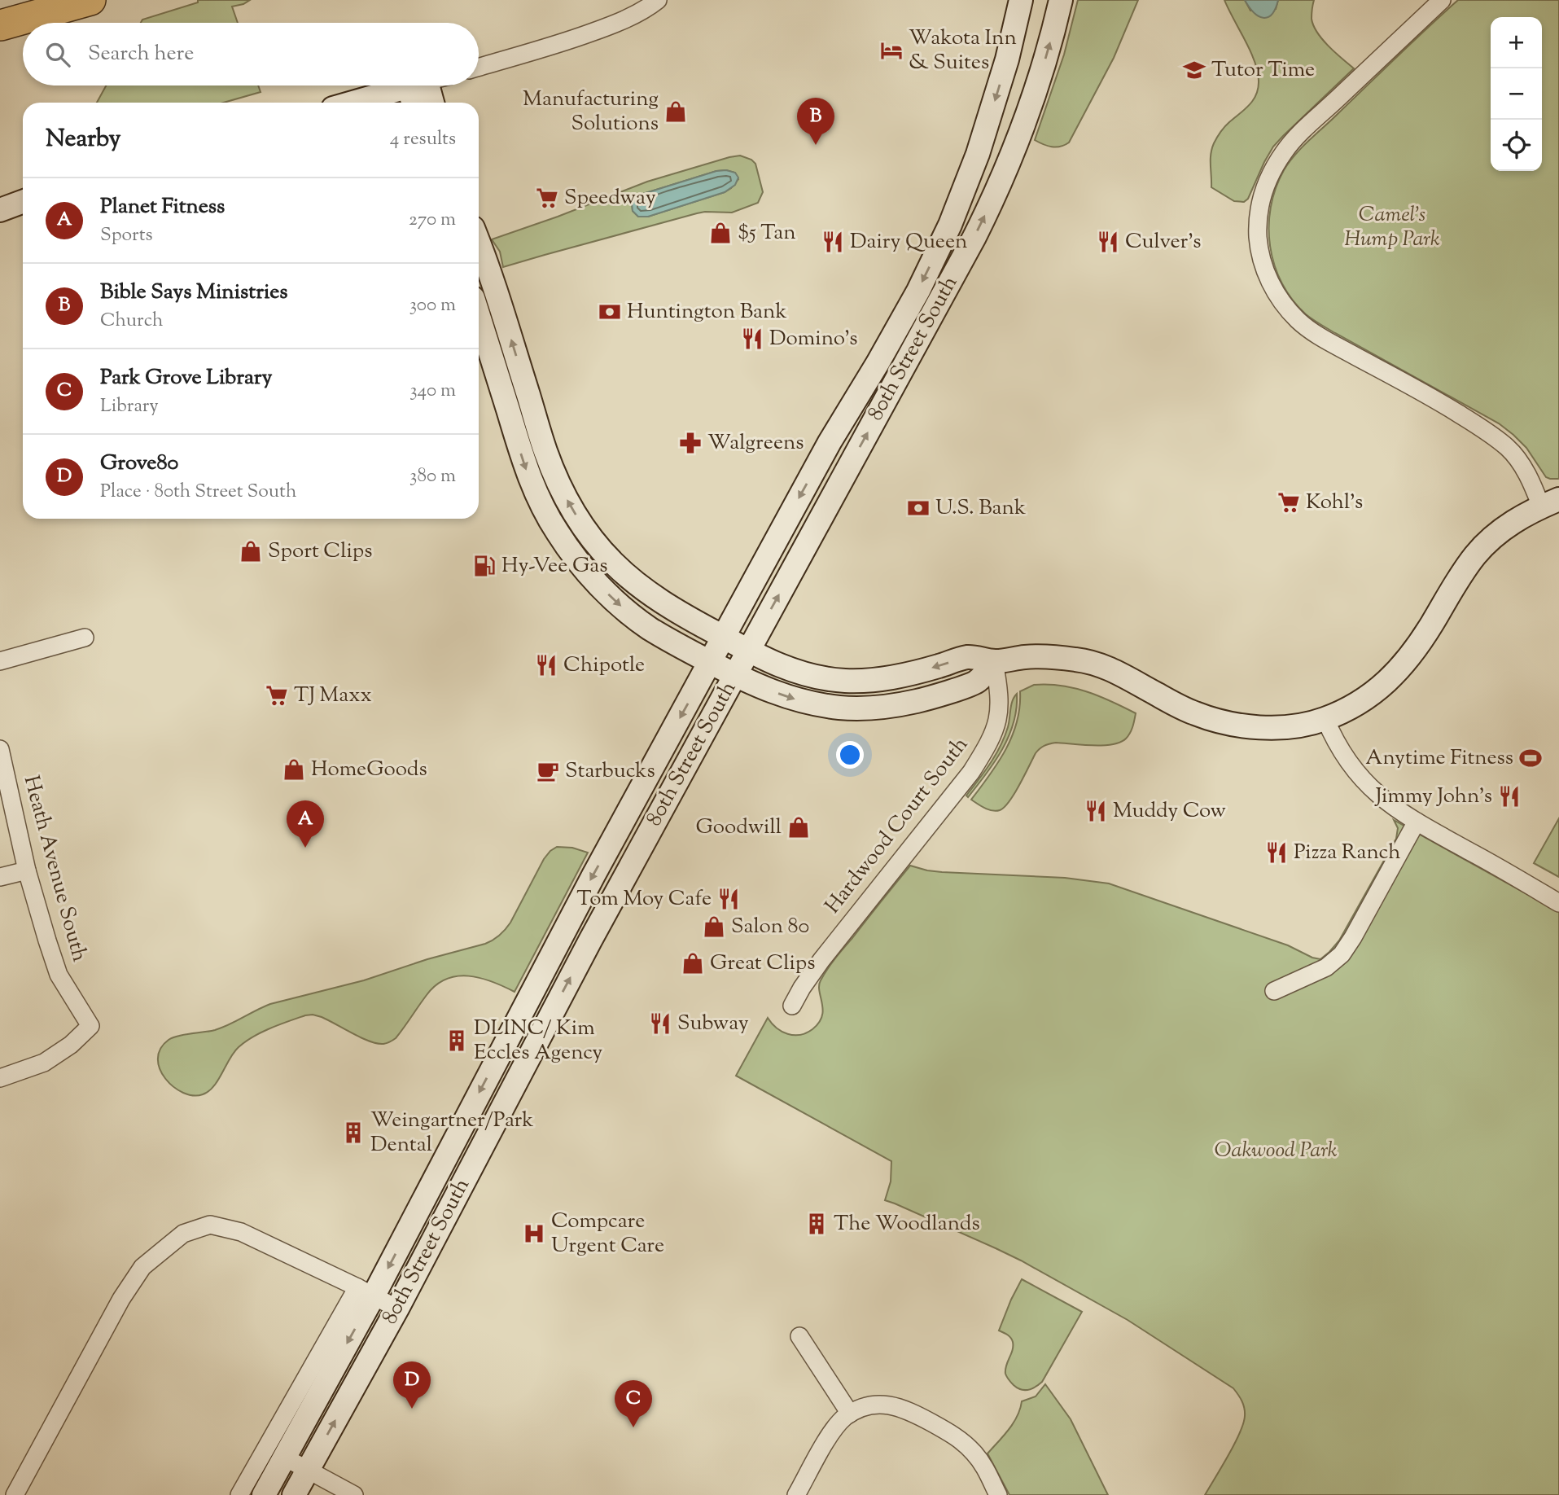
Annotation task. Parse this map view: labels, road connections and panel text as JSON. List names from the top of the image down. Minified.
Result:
{"streets":{"main road":["80th Street South"],"street":["Hardwood Court South","Heath Avenue South"]},"parks":["Camel's Hump Park","Oakwood Park"],"places":{"hotel":["Wakota Inn & Suites"],"school or university":["Tutor Time"],"shop":["Manufacturing Solutions","$5 Tan","Sport Clips","HomeGoods","Goodwill","Salon 80","Great Clips"],"supermarket":["Speedway","Kohl's","TJ Maxx"],"restaurant":["Dairy Queen","Culver's","Domino's","Chipotle","Jimmy John's","Muddy Cow","Pizza Ranch","Tom Moy Cafe","Subway"],"bank":["Huntington Bank","U.S. Bank"],"pharmacy":["Walgreens"],"fuel station":["Hy-Vee Gas"],"sports":["Anytime Fitness"],"cafe":["Starbucks"],"building":["DLINC/ Kim Eccles Agency","Weingartner/Park Dental","The Woodlands"],"hospital":["Compcare Urgent Care"]},"page":{"map_buttons":["+","−"],"search":"Search here","pins":["B","A","D","C"],"heading":["Nearby","4 results"],"list":[{"mark":"A","name":"Planet Fitness","note":"Sports","value":"270 m"},{"mark":"B","name":"Bible Says Ministries","note":"Church","value":"300 m"},{"mark":"C","name":"Park Grove Library","note":"Library","value":"340 m"},{"mark":"D","name":"Grove80","note":"Place · 80th Street South","value":"380 m"}]}}
